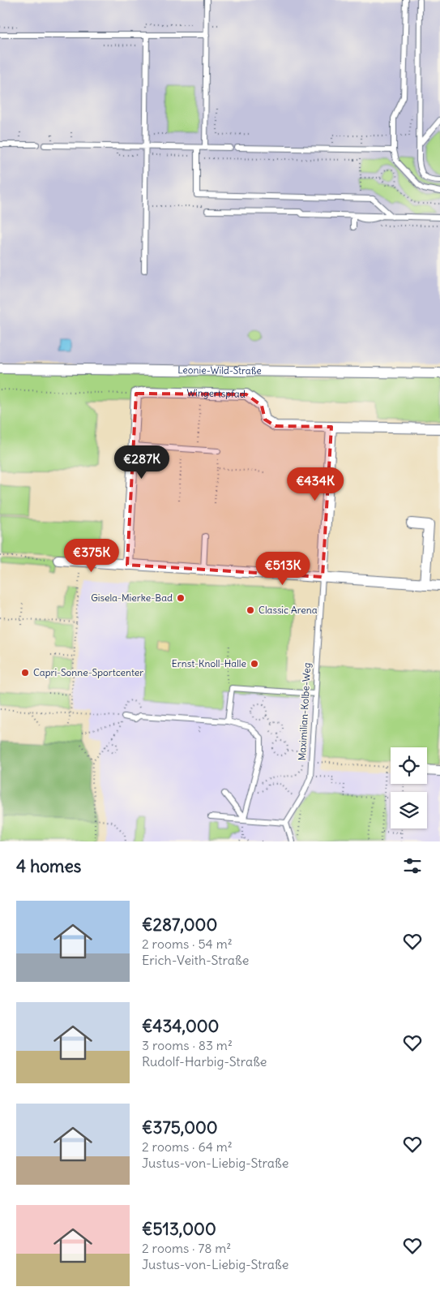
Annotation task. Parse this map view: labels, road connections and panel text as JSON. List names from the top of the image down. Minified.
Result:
{"streets":{"street":["Leonie-Wild-Straße","Wingertspfad"],"lane":["Maximilian-Kolbe-Weg"]},"places":["Gisela-Mierke-Bad","Classic Arena","Ernst-Knoll-Halle","Capri-Sonne-Sportcenter"],"page":{"price":["€287K","€434K","€375K","€513K"],"heading":"4 homes","list":[{"name":"€287,000","note":"2 rooms · 54 m² · Erich-Veith-Straße"},{"name":"€434,000","note":"3 rooms · 83 m² · Rudolf-Harbig-Straße"},{"name":"€375,000","note":"2 rooms · 64 m² · Justus-von-Liebig-Straße"},{"name":"€513,000","note":"2 rooms · 78 m² · Justus-von-Liebig-Straße"}]}}
